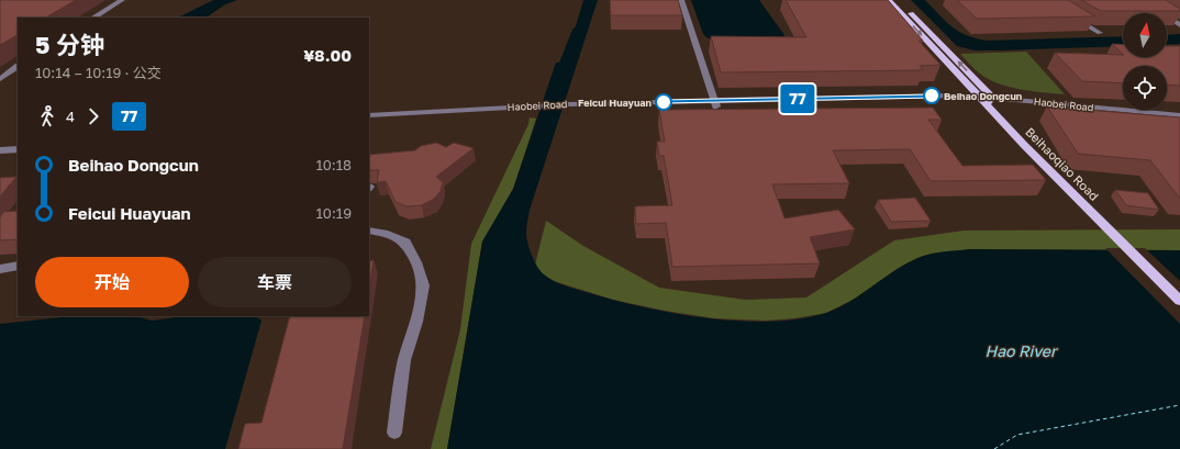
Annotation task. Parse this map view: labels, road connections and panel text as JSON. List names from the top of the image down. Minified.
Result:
{"streets":{"main road":["Beihaoqiao Road"],"street":["Haobei Road"]},"crossings":[["Haobei Road","Beihaoqiao Road"]],"water":["Hao River"],"places":["Beihao Dongcun","Feicui Huayuan"],"lines":["bus line 77"],"north":"top","page":{"on_map":"77","heading":["5 分钟","10:14 – 10:19 · 公交","¥8.00"],"legs":["4","77"],"list":[{"name":"Beihao Dongcun","value":"10:18"},{"name":"Feicui Huayuan","value":"10:19"}],"buttons":["开始","车票"]}}
